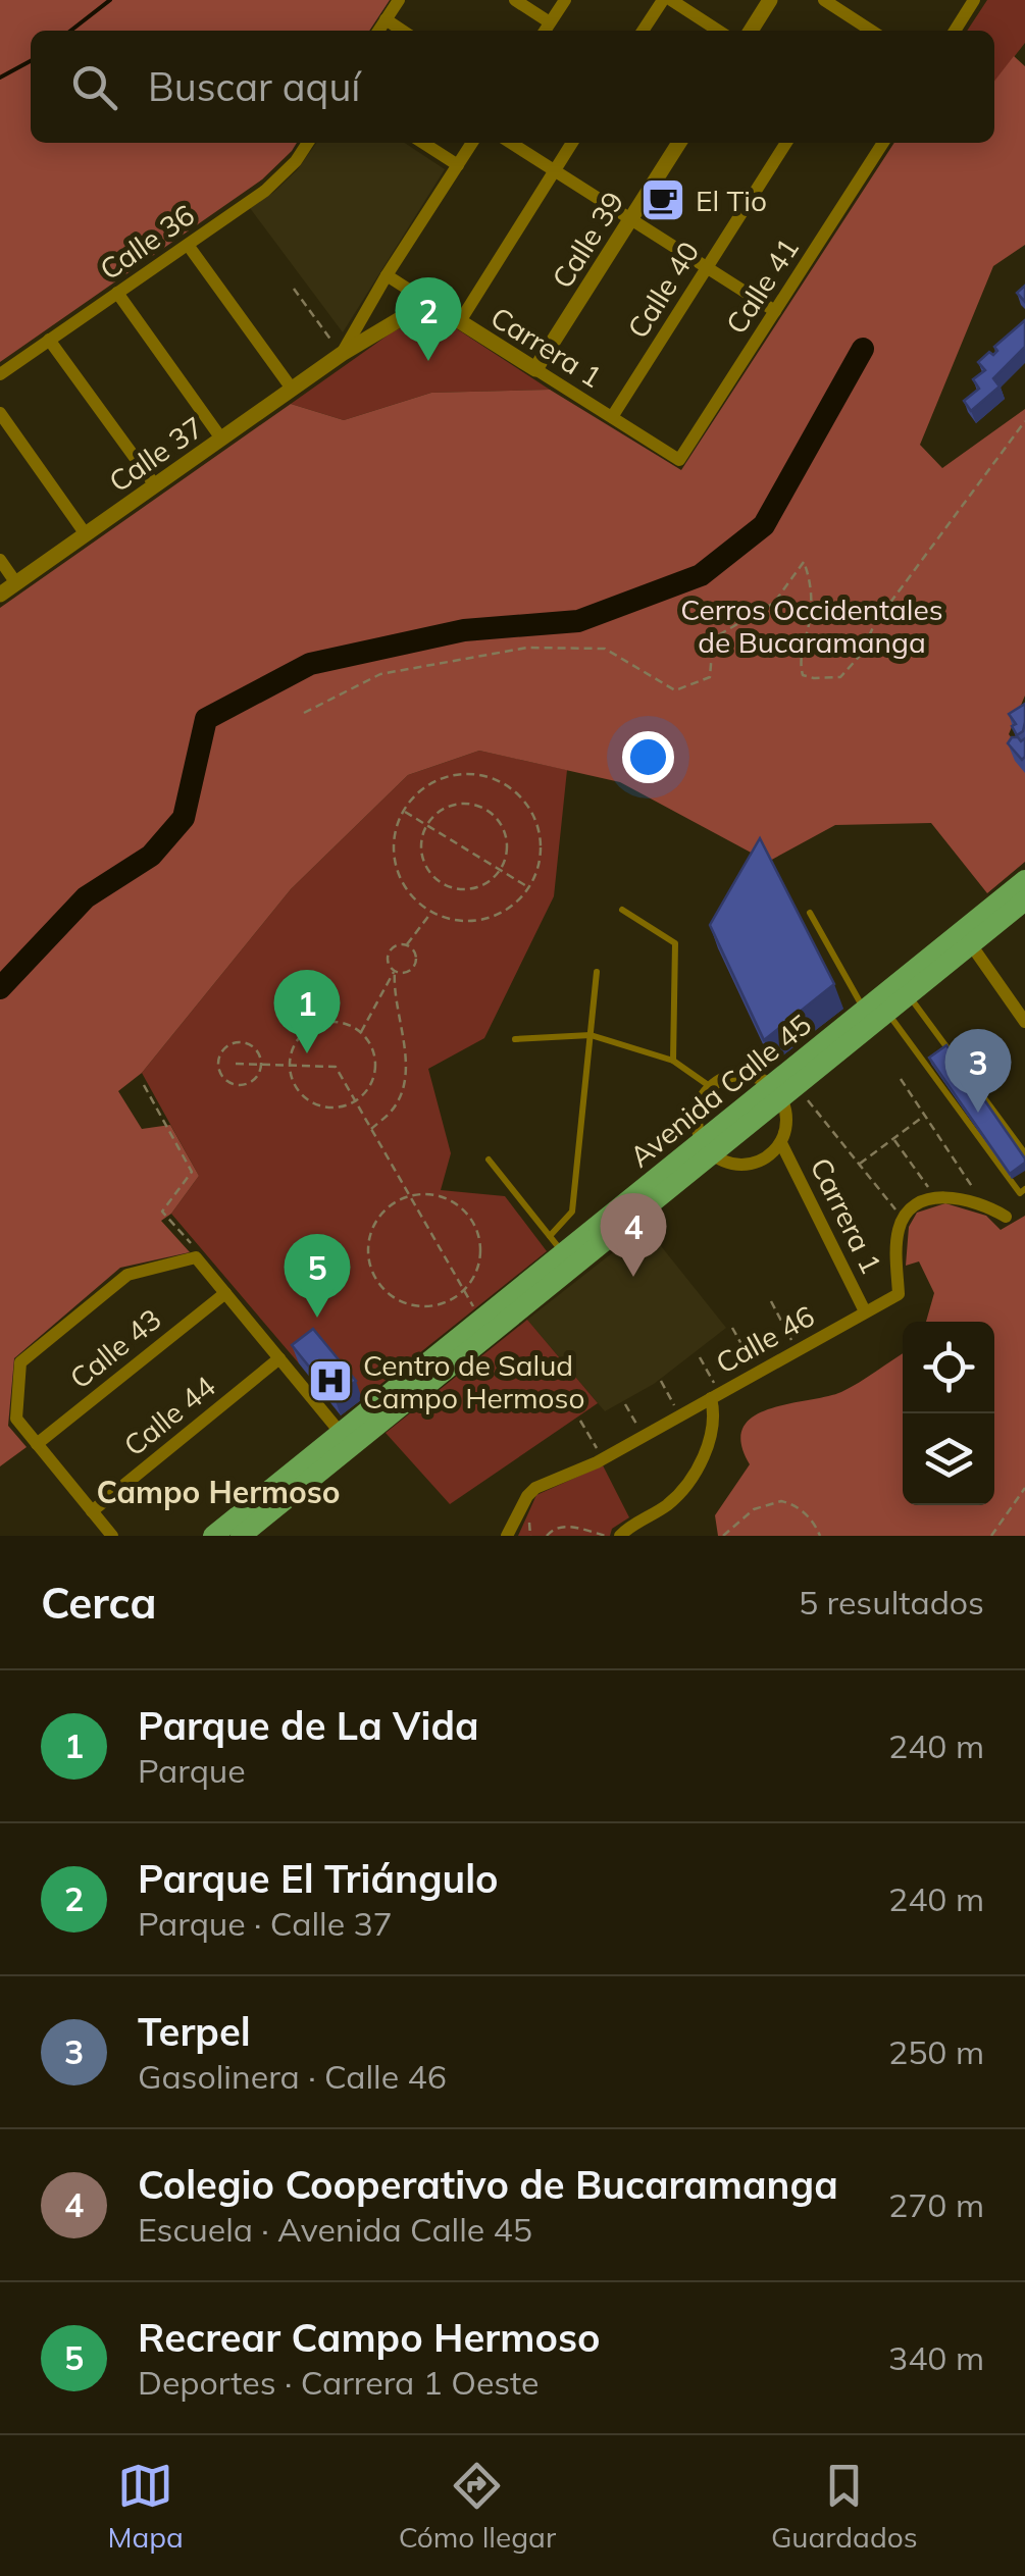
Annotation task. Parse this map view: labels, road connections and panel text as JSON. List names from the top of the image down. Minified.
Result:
{"streets":{"main road":["Avenida Calle 45"],"street":["Calle 39","Calle 36","Calle 41","Calle 40","Carrera 1","Calle 37","Calle 46","Calle 43","Calle 44"]},"crossings":[["Calle 39","Carrera 1"],["Calle 41","Carrera 1"],["Calle 40","Carrera 1"],["Carrera 1","Calle 37"],["Carrera 1","Calle 46"]],"districts":["Campo Hermoso"],"parks":["Cerros Occidentales de Bucaramanga"],"places":{"cafe":["El Tio"],"hospital":["Centro de Salud Campo Hermoso"]},"page":{"search":"Buscar aquí","pins":["2","1","3","4","5"],"heading":["Cerca","5 resultados"],"list":[{"mark":"1","name":"Parque de La Vida","note":"Parque","value":"240 m"},{"mark":"2","name":"Parque El Triángulo","note":"Parque · Calle 37","value":"240 m"},{"mark":"3","name":"Terpel","note":"Gasolinera · Calle 46","value":"250 m"},{"mark":"4","name":"Colegio Cooperativo de Bucaramanga","note":"Escuela · Avenida Calle 45","value":"270 m"},{"mark":"5","name":"Recrear Campo Hermoso","note":"Deportes · Carrera 1 Oeste","value":"340 m"}],"nav":["Mapa","Cómo llegar","Guardados"]}}
